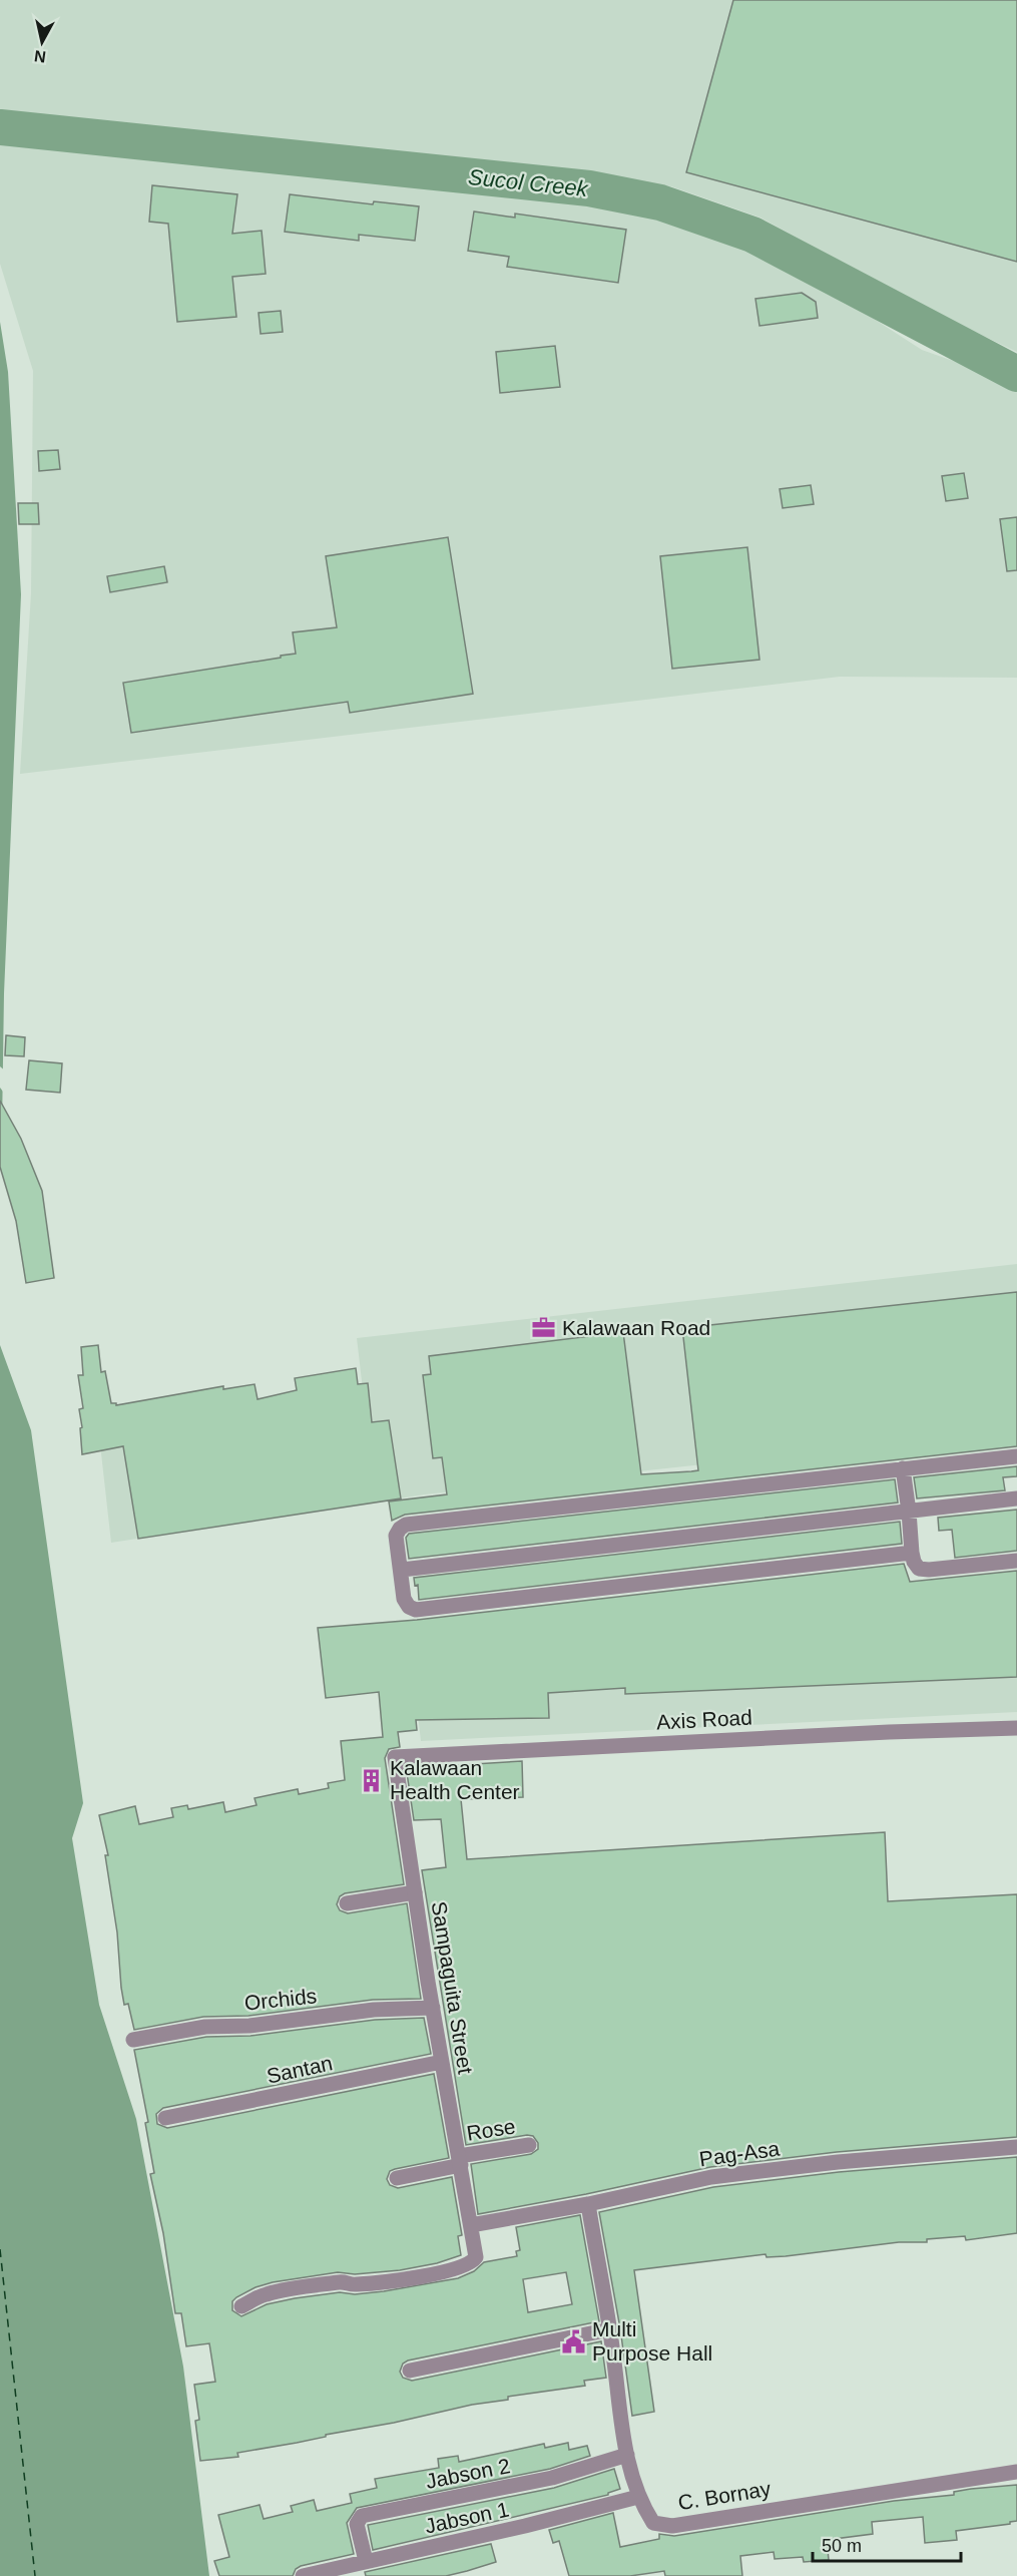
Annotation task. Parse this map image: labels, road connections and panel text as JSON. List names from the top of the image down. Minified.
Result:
{"streets":{"street":["Axis Road","Sampaguita Street","Orchids","Santan","Rose","Pag-Asa","Jabson 2","C. Bornay","Jabson 1"]},"crossings":[["Axis Road","Sampaguita Street"],["Sampaguita Street","Orchids"],["Sampaguita Street","Santan"],["Sampaguita Street","Rose"],["Sampaguita Street","Pag-Asa"],["Pag-Asa","C. Bornay"],["Jabson 2","C. Bornay"],["Jabson 2","Jabson 1"],["C. Bornay","Jabson 1"]],"water":["Sucol Creek"],"places":{"office":["Kalawaan Road"],"building":["Kalawaan Health Center"],"public building":["Multi Purpose Hall"]},"scale_bar":"50 m","north":"bottom"}
